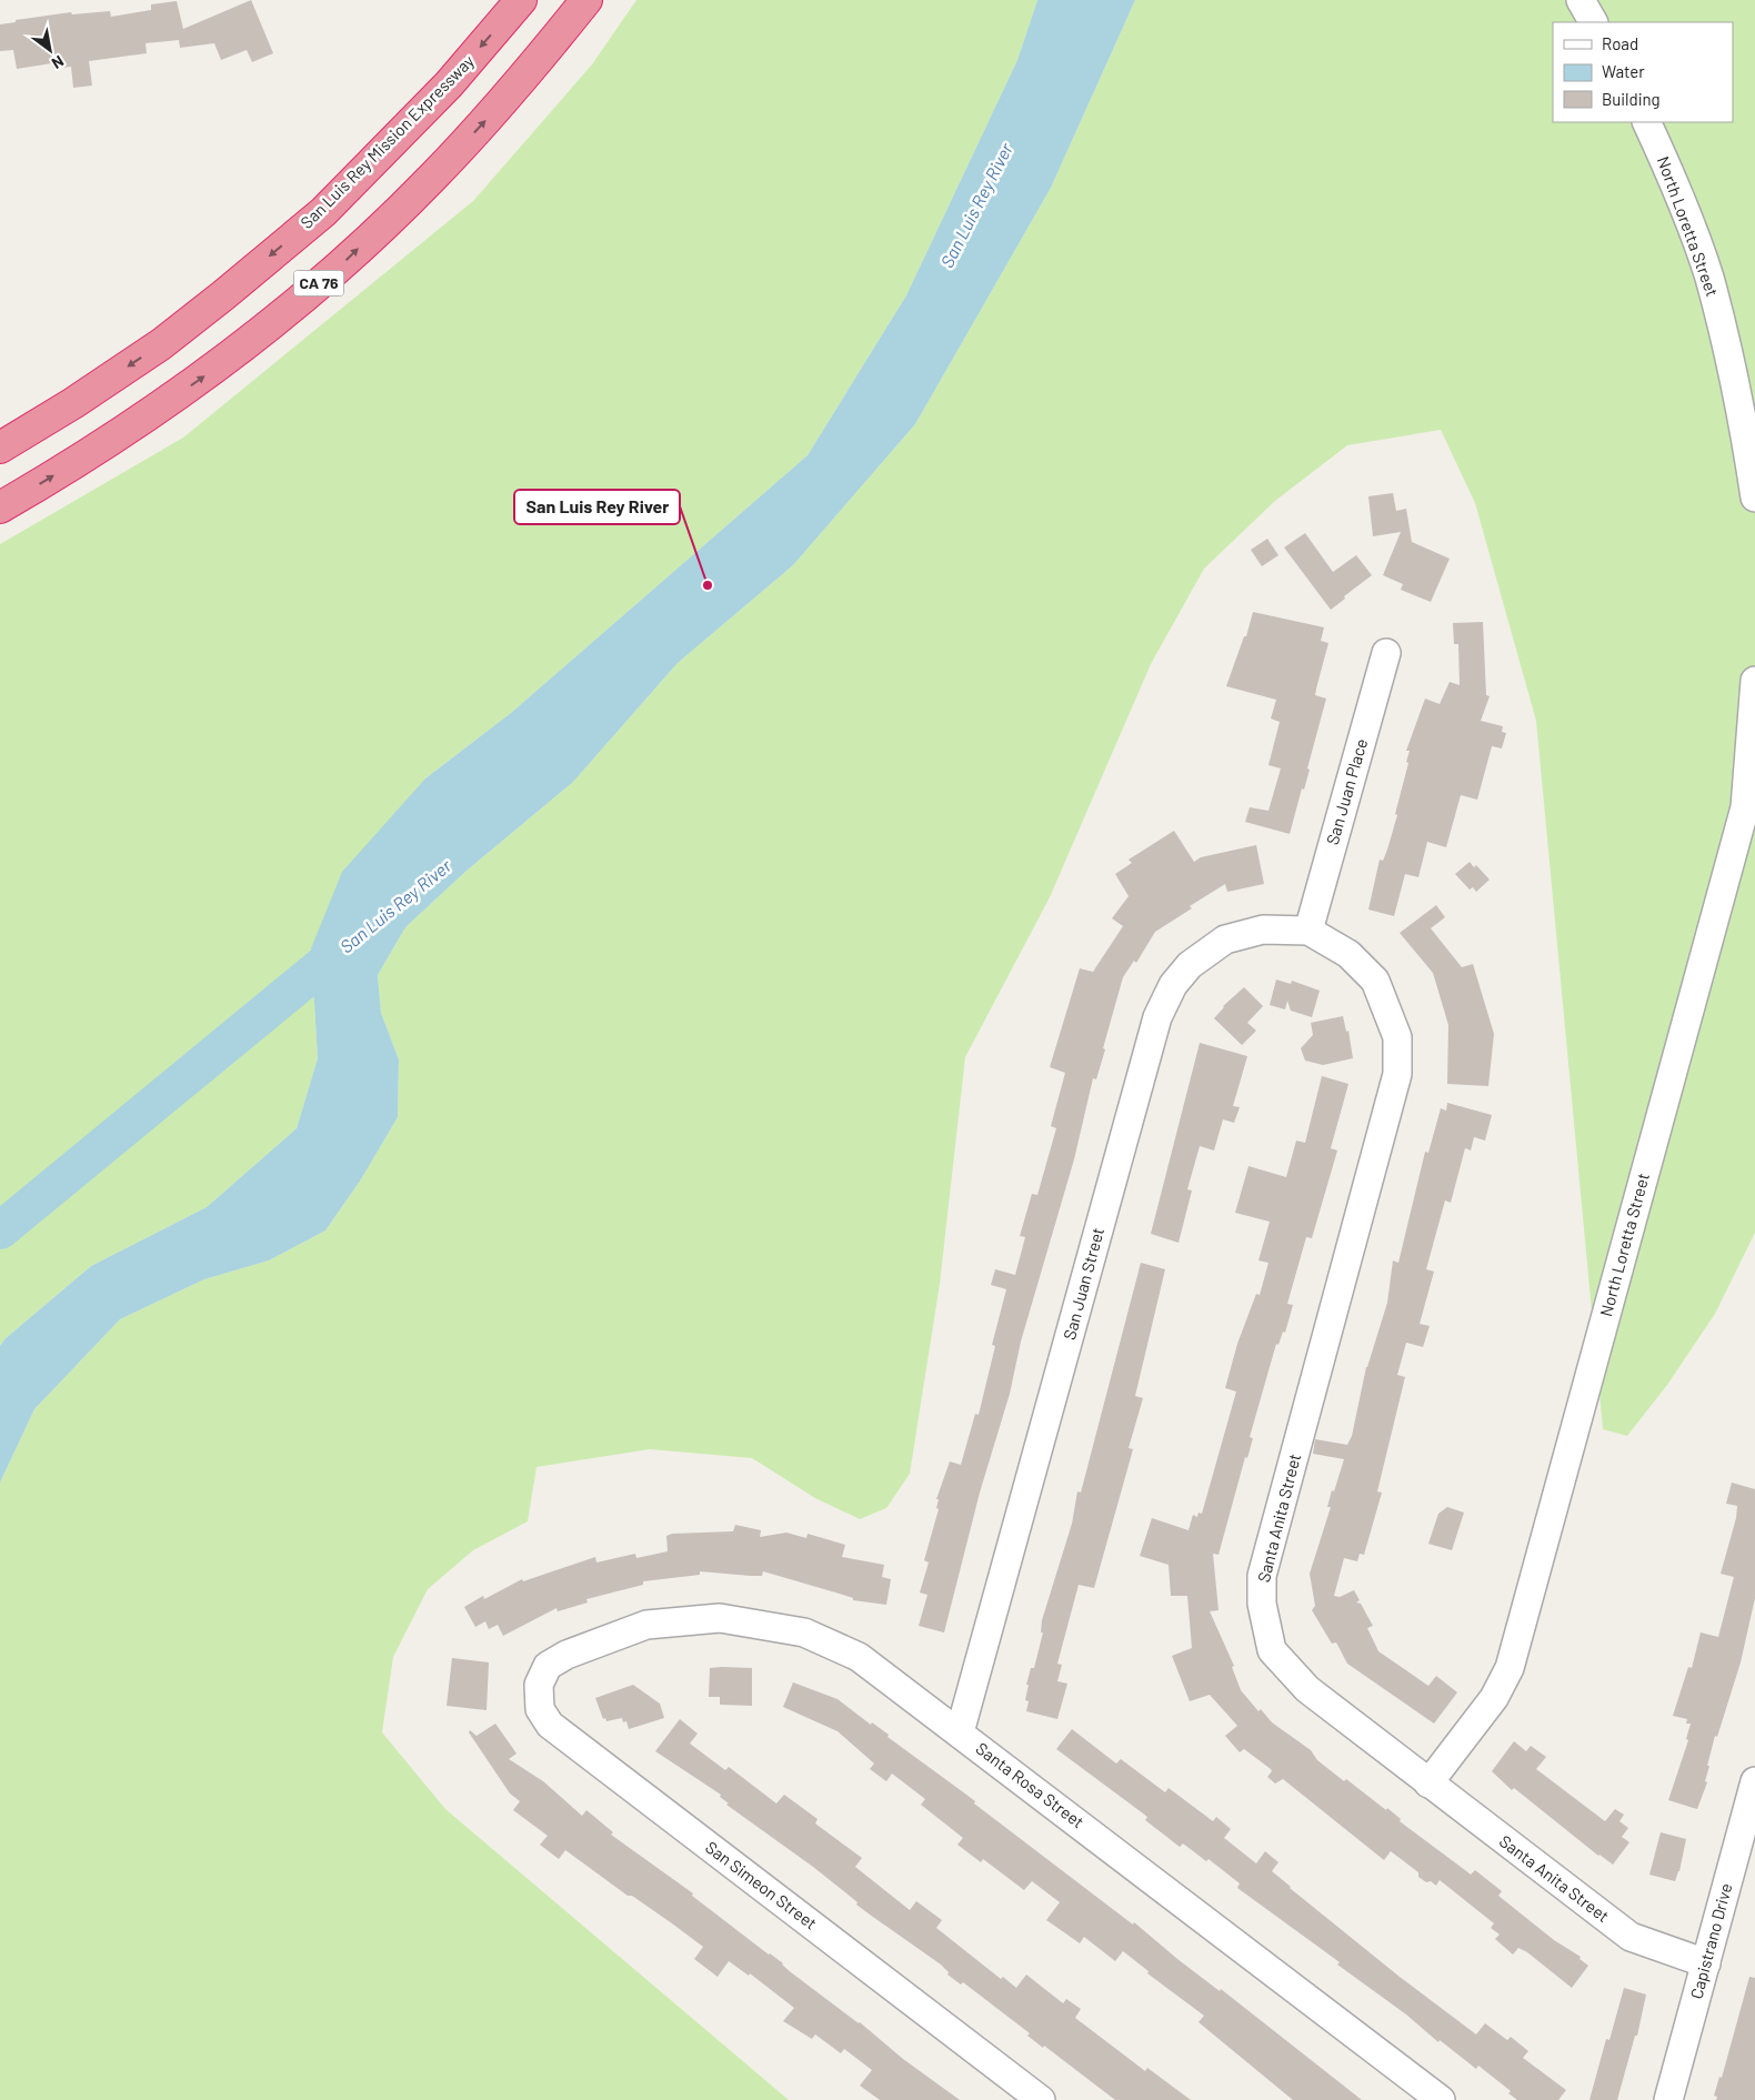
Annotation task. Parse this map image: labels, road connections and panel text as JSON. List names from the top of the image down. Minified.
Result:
{"streets":{"highway":["San Luis Rey Mission Expressway","CA 76"],"street":["North Loretta Street","San Juan Place","San Juan Street","Santa Anita Street","Santa Rosa Street","San Simeon Street","Capistrano Drive"]},"crossings":[["North Loretta Street","Santa Anita Street"],["San Juan Place","San Juan Street"],["San Juan Place","Santa Anita Street"],["San Juan Street","Santa Anita Street"],["San Juan Street","Santa Rosa Street"],["Santa Anita Street","Capistrano Drive"],["Santa Rosa Street","San Simeon Street"]],"water":["San Luis Rey River"],"places":["San Luis Rey River"],"legend":["Road","Water","Building"],"north":"bottom right"}
